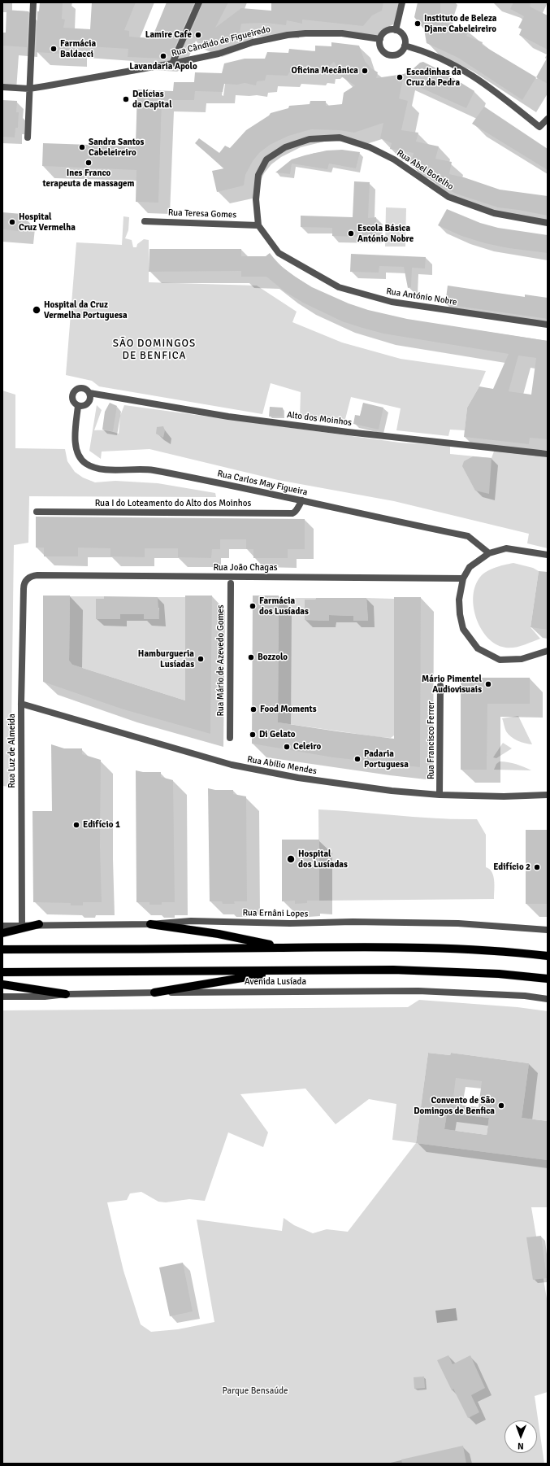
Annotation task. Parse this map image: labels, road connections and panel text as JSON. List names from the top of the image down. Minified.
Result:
{"streets":{"main road":["Avenida Lusíada"],"street":["Rua Cândido de Figueiredo","Rua Abel Botelho","Rua Teresa Gomes","Rua António Nobre","Alto dos Moinhos","Rua Carlos May Figueira","Rua I do Loteamento do Alto dos Moinhos","Rua João Chagas","Rua Mário de Azevedo Gomes","Rua Francisco Ferrer","Rua Luz de Almeida","Rua Abílio Mendes","Rua Ernâni Lopes"]},"crossings":[["Rua Abel Botelho","Rua Teresa Gomes"],["Rua Abel Botelho","Rua António Nobre"],["Rua Teresa Gomes","Rua António Nobre"],["Alto dos Moinhos","Rua Carlos May Figueira"],["Rua Carlos May Figueira","Rua I do Loteamento do Alto dos Moinhos"],["Rua João Chagas","Rua Luz de Almeida"],["Rua Francisco Ferrer","Rua Abílio Mendes"],["Rua Luz de Almeida","Rua Abílio Mendes"],["Rua Luz de Almeida","Rua Ernâni Lopes"]],"districts":["SÃO DOMINGOS DE BENFICA"],"parks":["Parque Bensaúde"],"places":["Instituto de Beleza Djane Cabeleireiro","Lamire Cafe","Farmácia Baldacci","Lavandaria Apolo","Oficina Mecânica","Escadinhas da Cruz da Pedra","Delícias da Capital","Sandra Santos Cabeleireiro","Ines Franco terapeuta de massagem","Hospital Cruz Vermelha","Escola Básica António Nobre","Hospital da Cruz Vermelha Portuguesa","Farmácia dos Lusíadas","Bozzolo","Hamburgueria Lusíadas","Mário Pimentel Audiovisuais","Food Moments","Di Gelato","Celeiro","Padaria Portuguesa","Edifício 1","Hospital dos Lusíadas","Edifício 2","Convento de São Domingos de Benfica"],"north":"bottom"}
